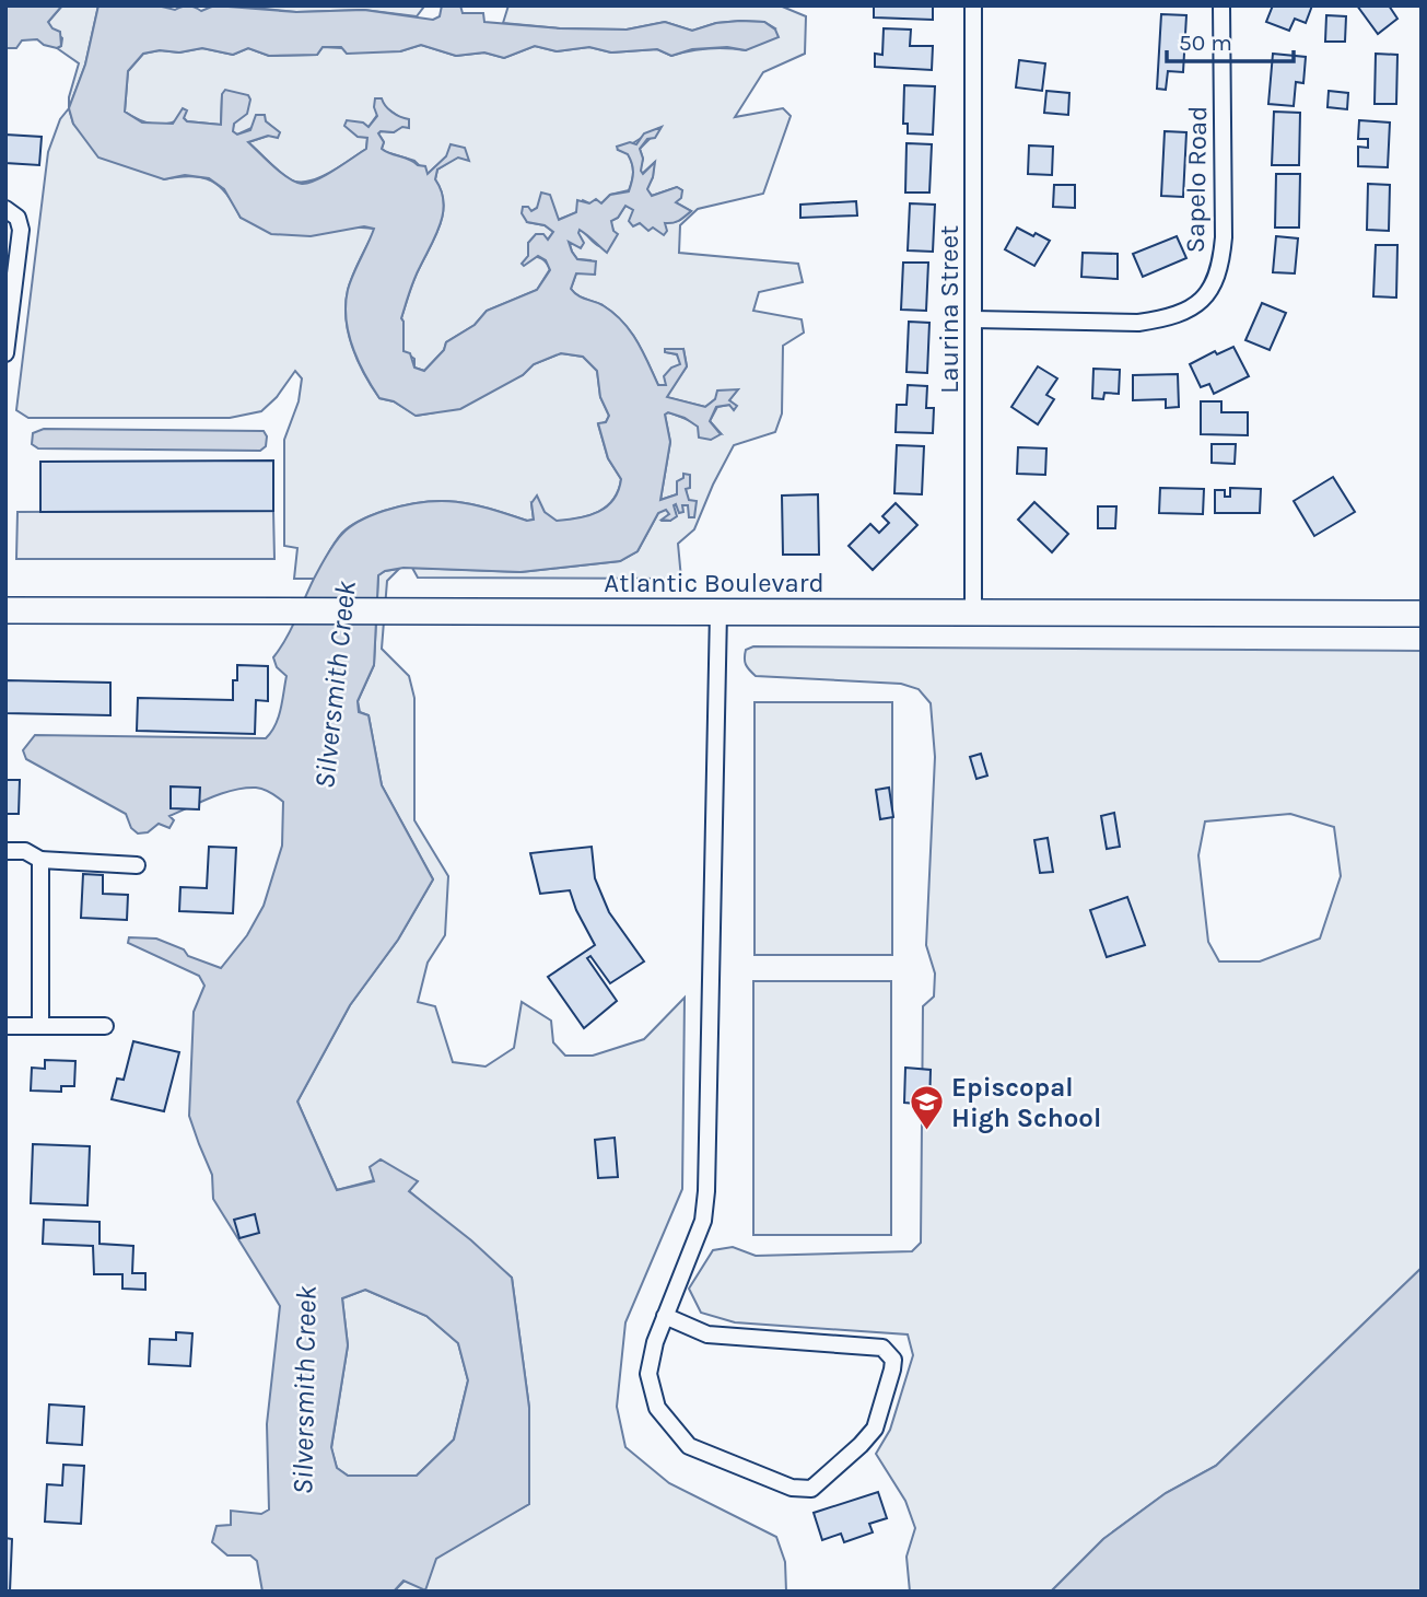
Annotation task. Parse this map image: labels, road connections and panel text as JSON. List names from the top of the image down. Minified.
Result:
{"streets":{"main road":["Atlantic Boulevard"],"street":["Sapelo Road","Laurina Street"]},"crossings":[["Sapelo Road","Laurina Street"],["Laurina Street","Atlantic Boulevard"]],"water":["Silversmith Creek"],"places":{"school or university":["Episcopal High School"]},"scale_bar":"50 m"}
